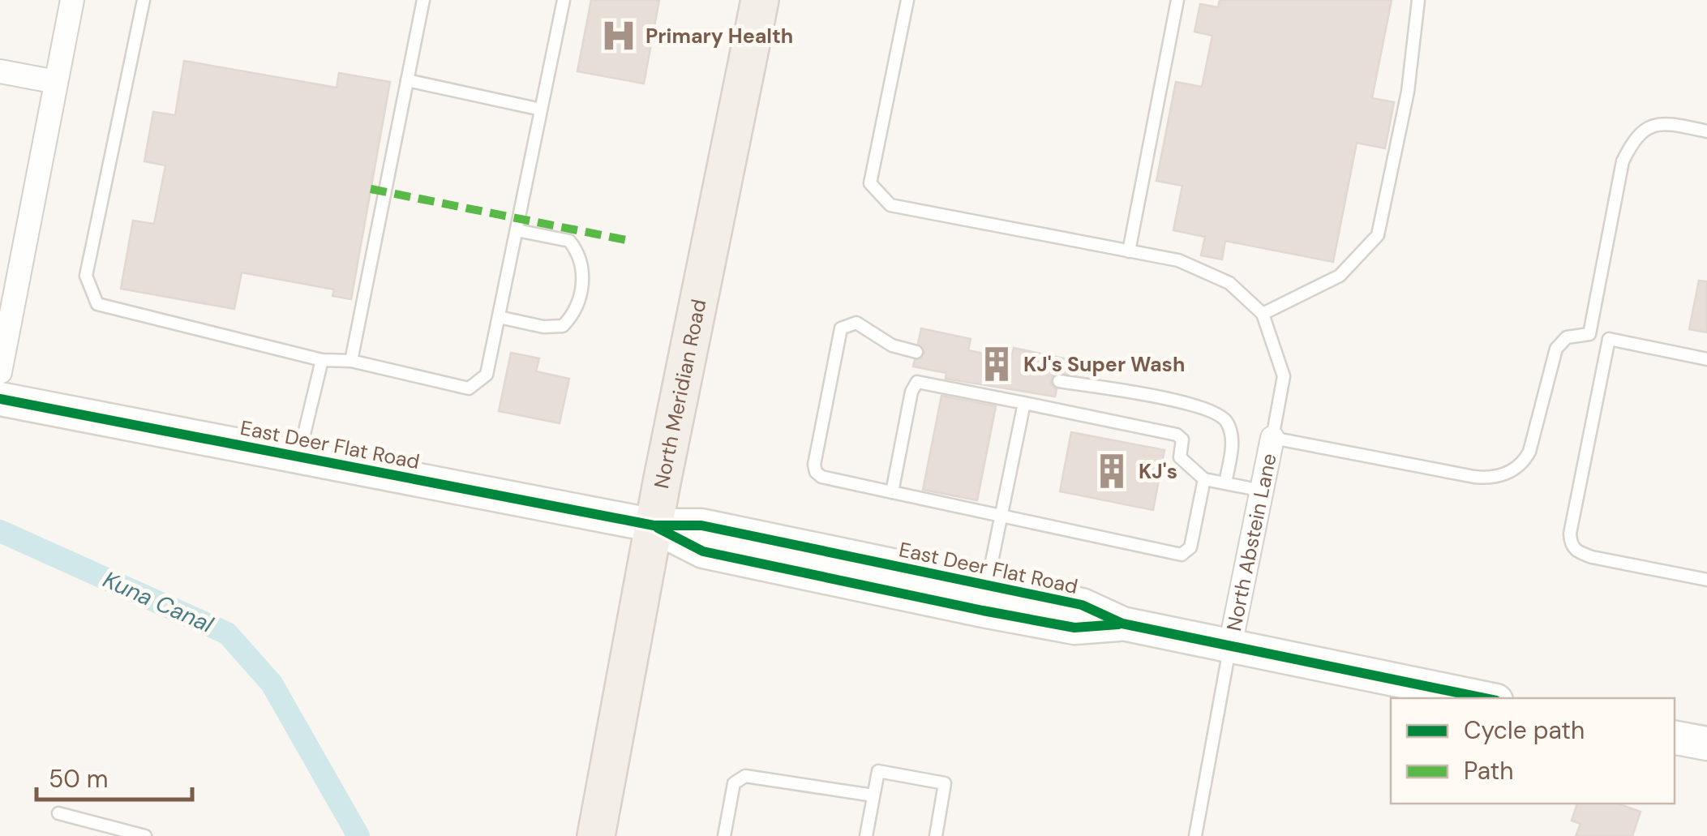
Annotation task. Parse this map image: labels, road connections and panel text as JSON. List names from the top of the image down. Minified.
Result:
{"streets":{"main road":["North Meridian Road","East Deer Flat Road"],"street":["North Abstein Lane"]},"crossings":[["North Meridian Road","East Deer Flat Road"],["East Deer Flat Road","North Abstein Lane"]],"water":["Kuna Canal"],"places":{"hospital":["Primary Health"],"building":["KJ's Super Wash","KJ's"]},"legend":["Cycle path","Path"],"scale_bar":"50 m"}
